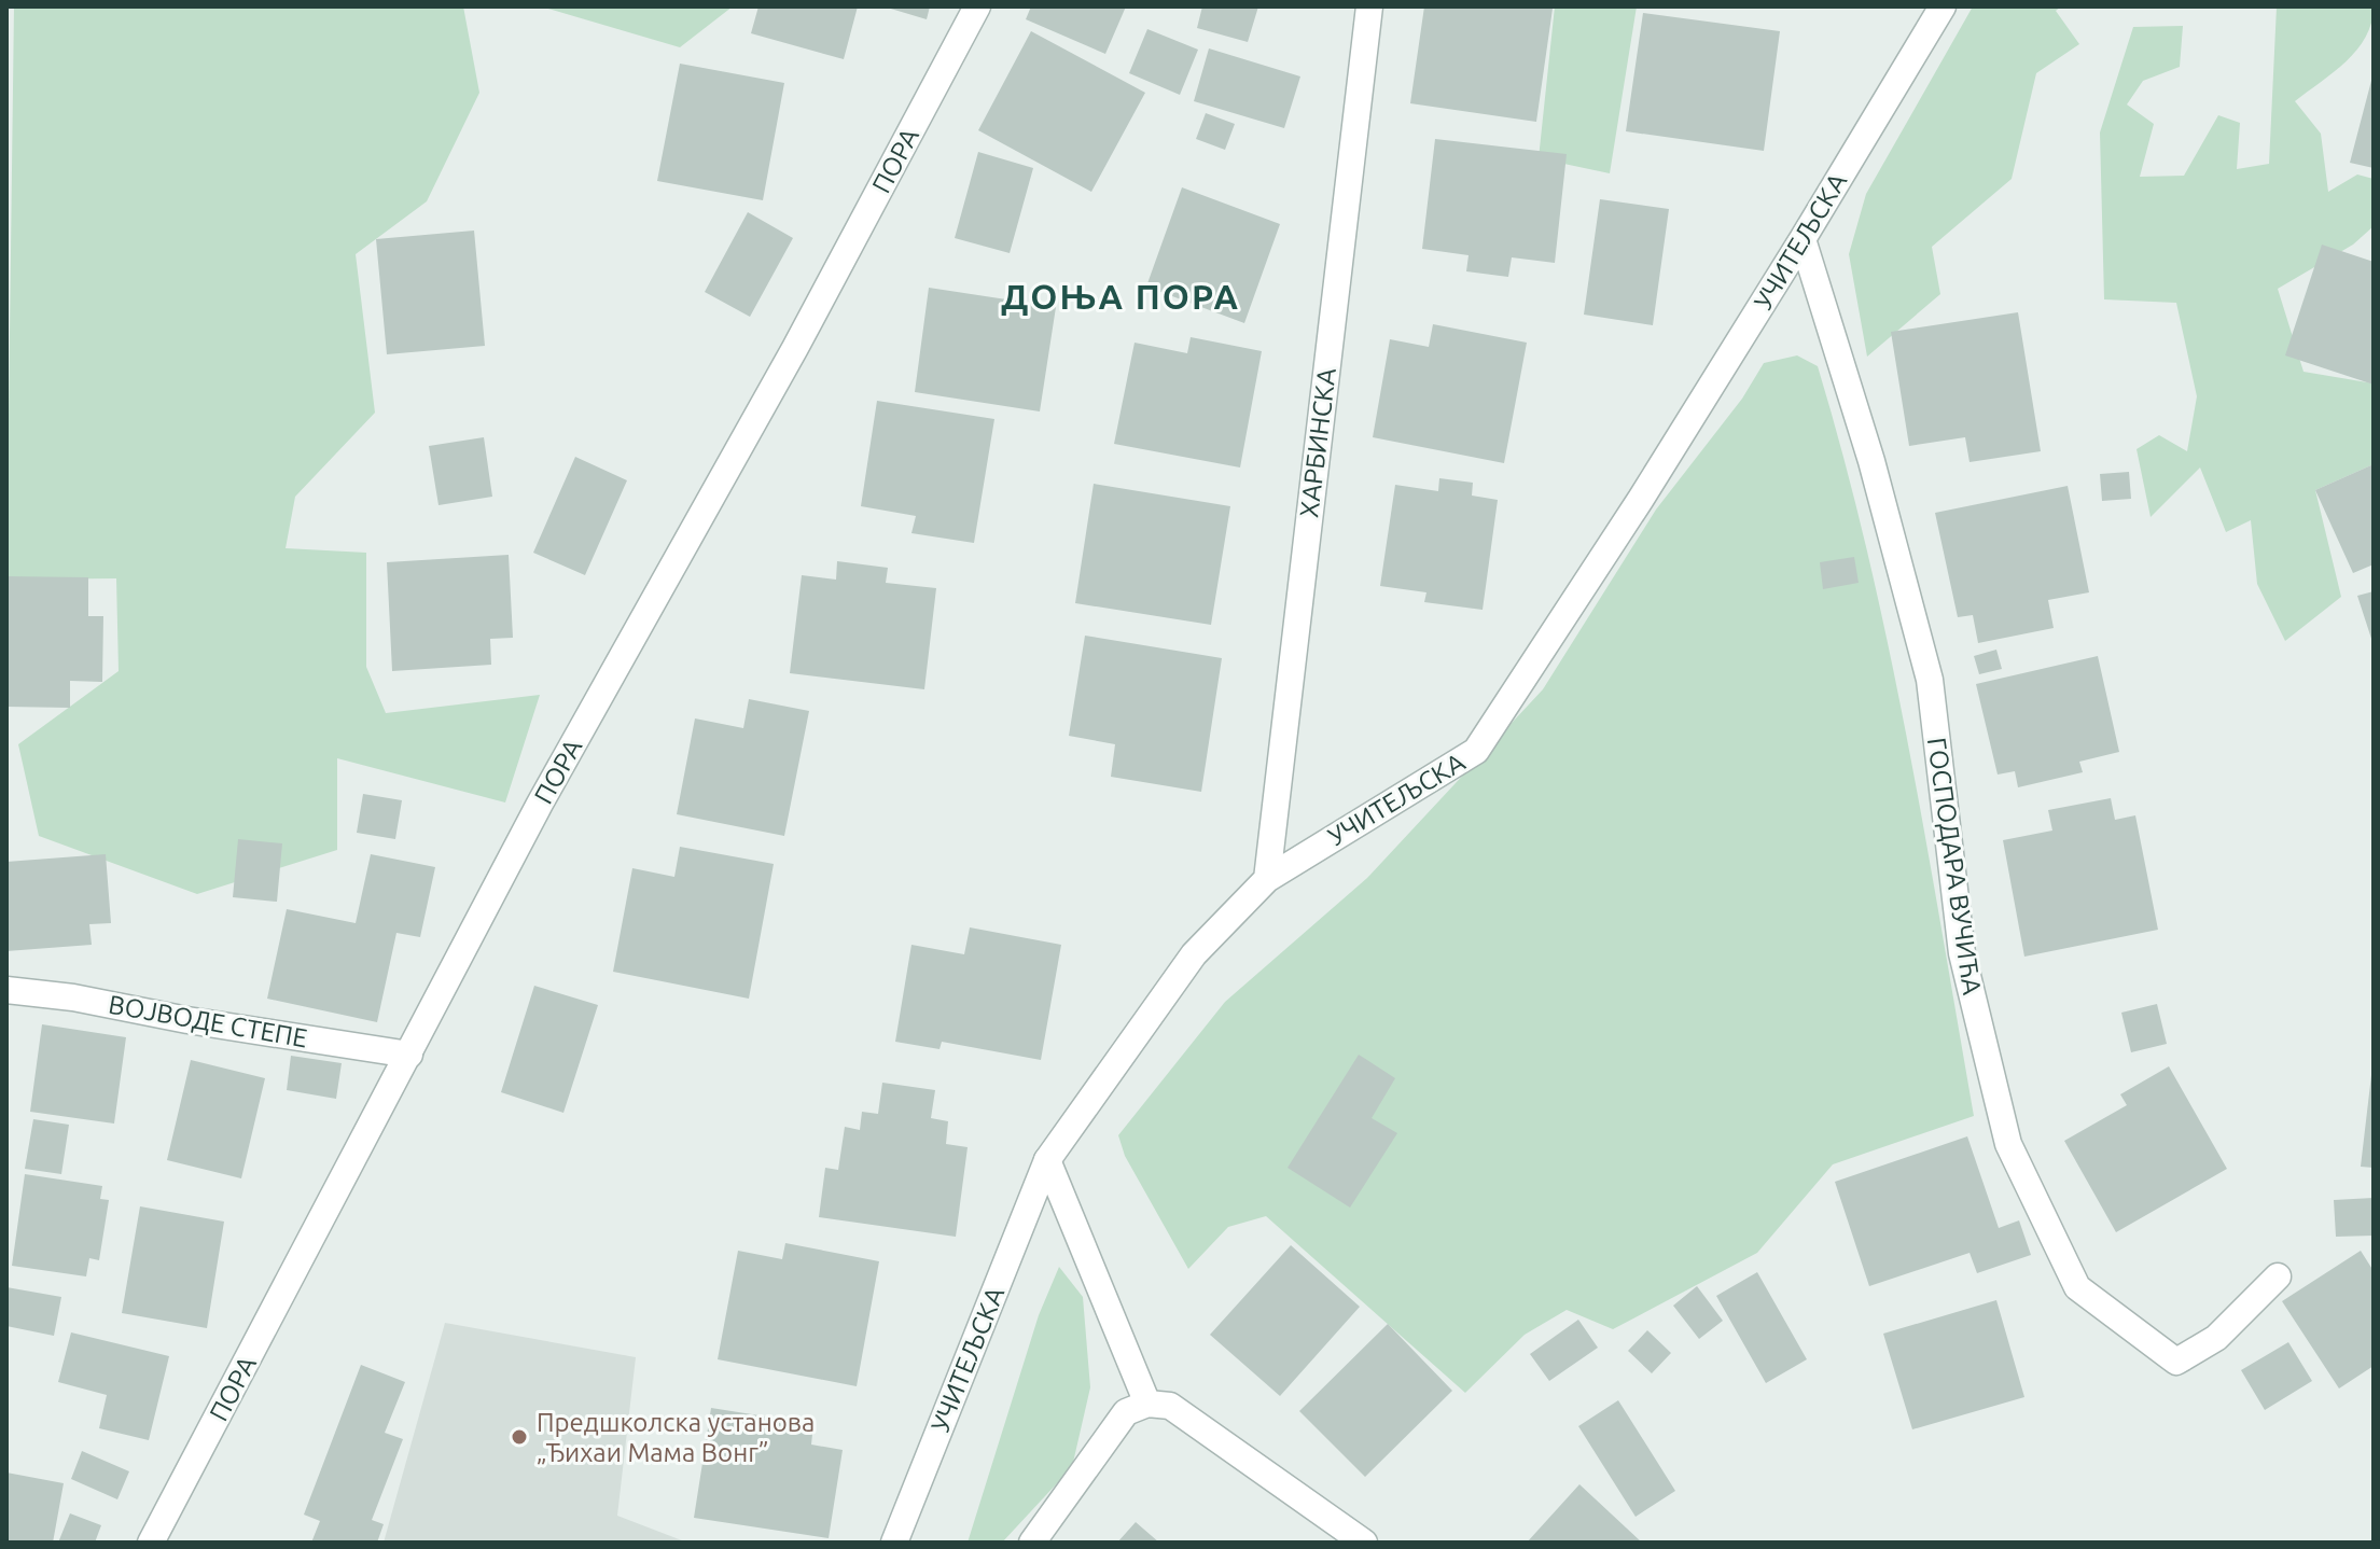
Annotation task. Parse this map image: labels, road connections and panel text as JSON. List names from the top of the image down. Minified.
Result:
{"streets":{"street":["ПОРА","УЧИТЕЉСКА","ХАРБИНСКА","ГОСПОДАРА ВУЧИЋА","ВОЈВОДЕ СТЕПЕ"]},"crossings":[["ПОРА","ВОЈВОДЕ СТЕПЕ"],["УЧИТЕЉСКА","ХАРБИНСКА"],["УЧИТЕЉСКА","ГОСПОДАРА ВУЧИЋА"]],"districts":["ДОЊА ПОРА"],"places":["Предшколска установа „Ђихаи Мама Вонг”"]}
